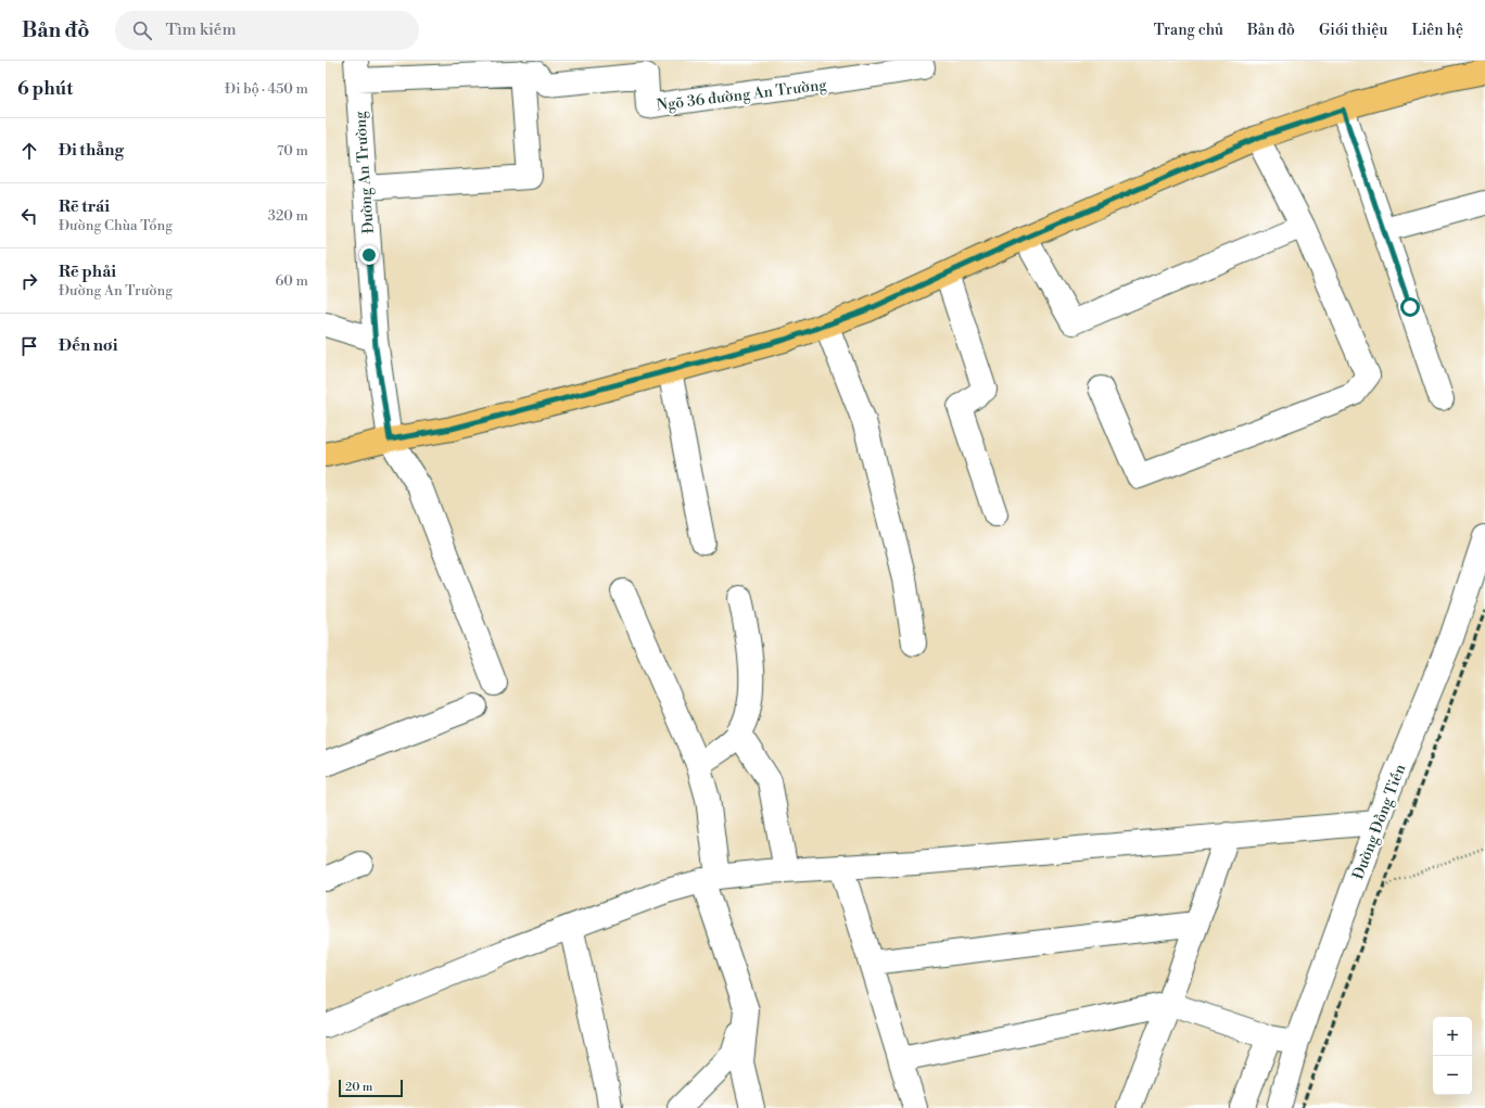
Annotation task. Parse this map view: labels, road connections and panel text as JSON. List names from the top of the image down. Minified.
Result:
{"streets":{"street":["Ngõ 36 đường An Trường","Đường An Trường","Đường Đồng Tiến"]},"crossings":[["Ngõ 36 đường An Trường","Đường An Trường"]],"scale_bar":"20 m","page":{"header":"Bản đồ","search":"Tìm kiếm","nav":["Trang chủ","Bản đồ","Giới thiệu","Liên hệ"],"heading":["6 phút","Đi bộ · 450 m"],"list":[["Đi thẳng","70 m"],["Rẽ trái","Đường Chùa Tổng","320 m"],["Rẽ phải","Đường An Trường","60 m"],"Đến nơi"],"map_buttons":["+","−"],"scale":"20 m"}}
